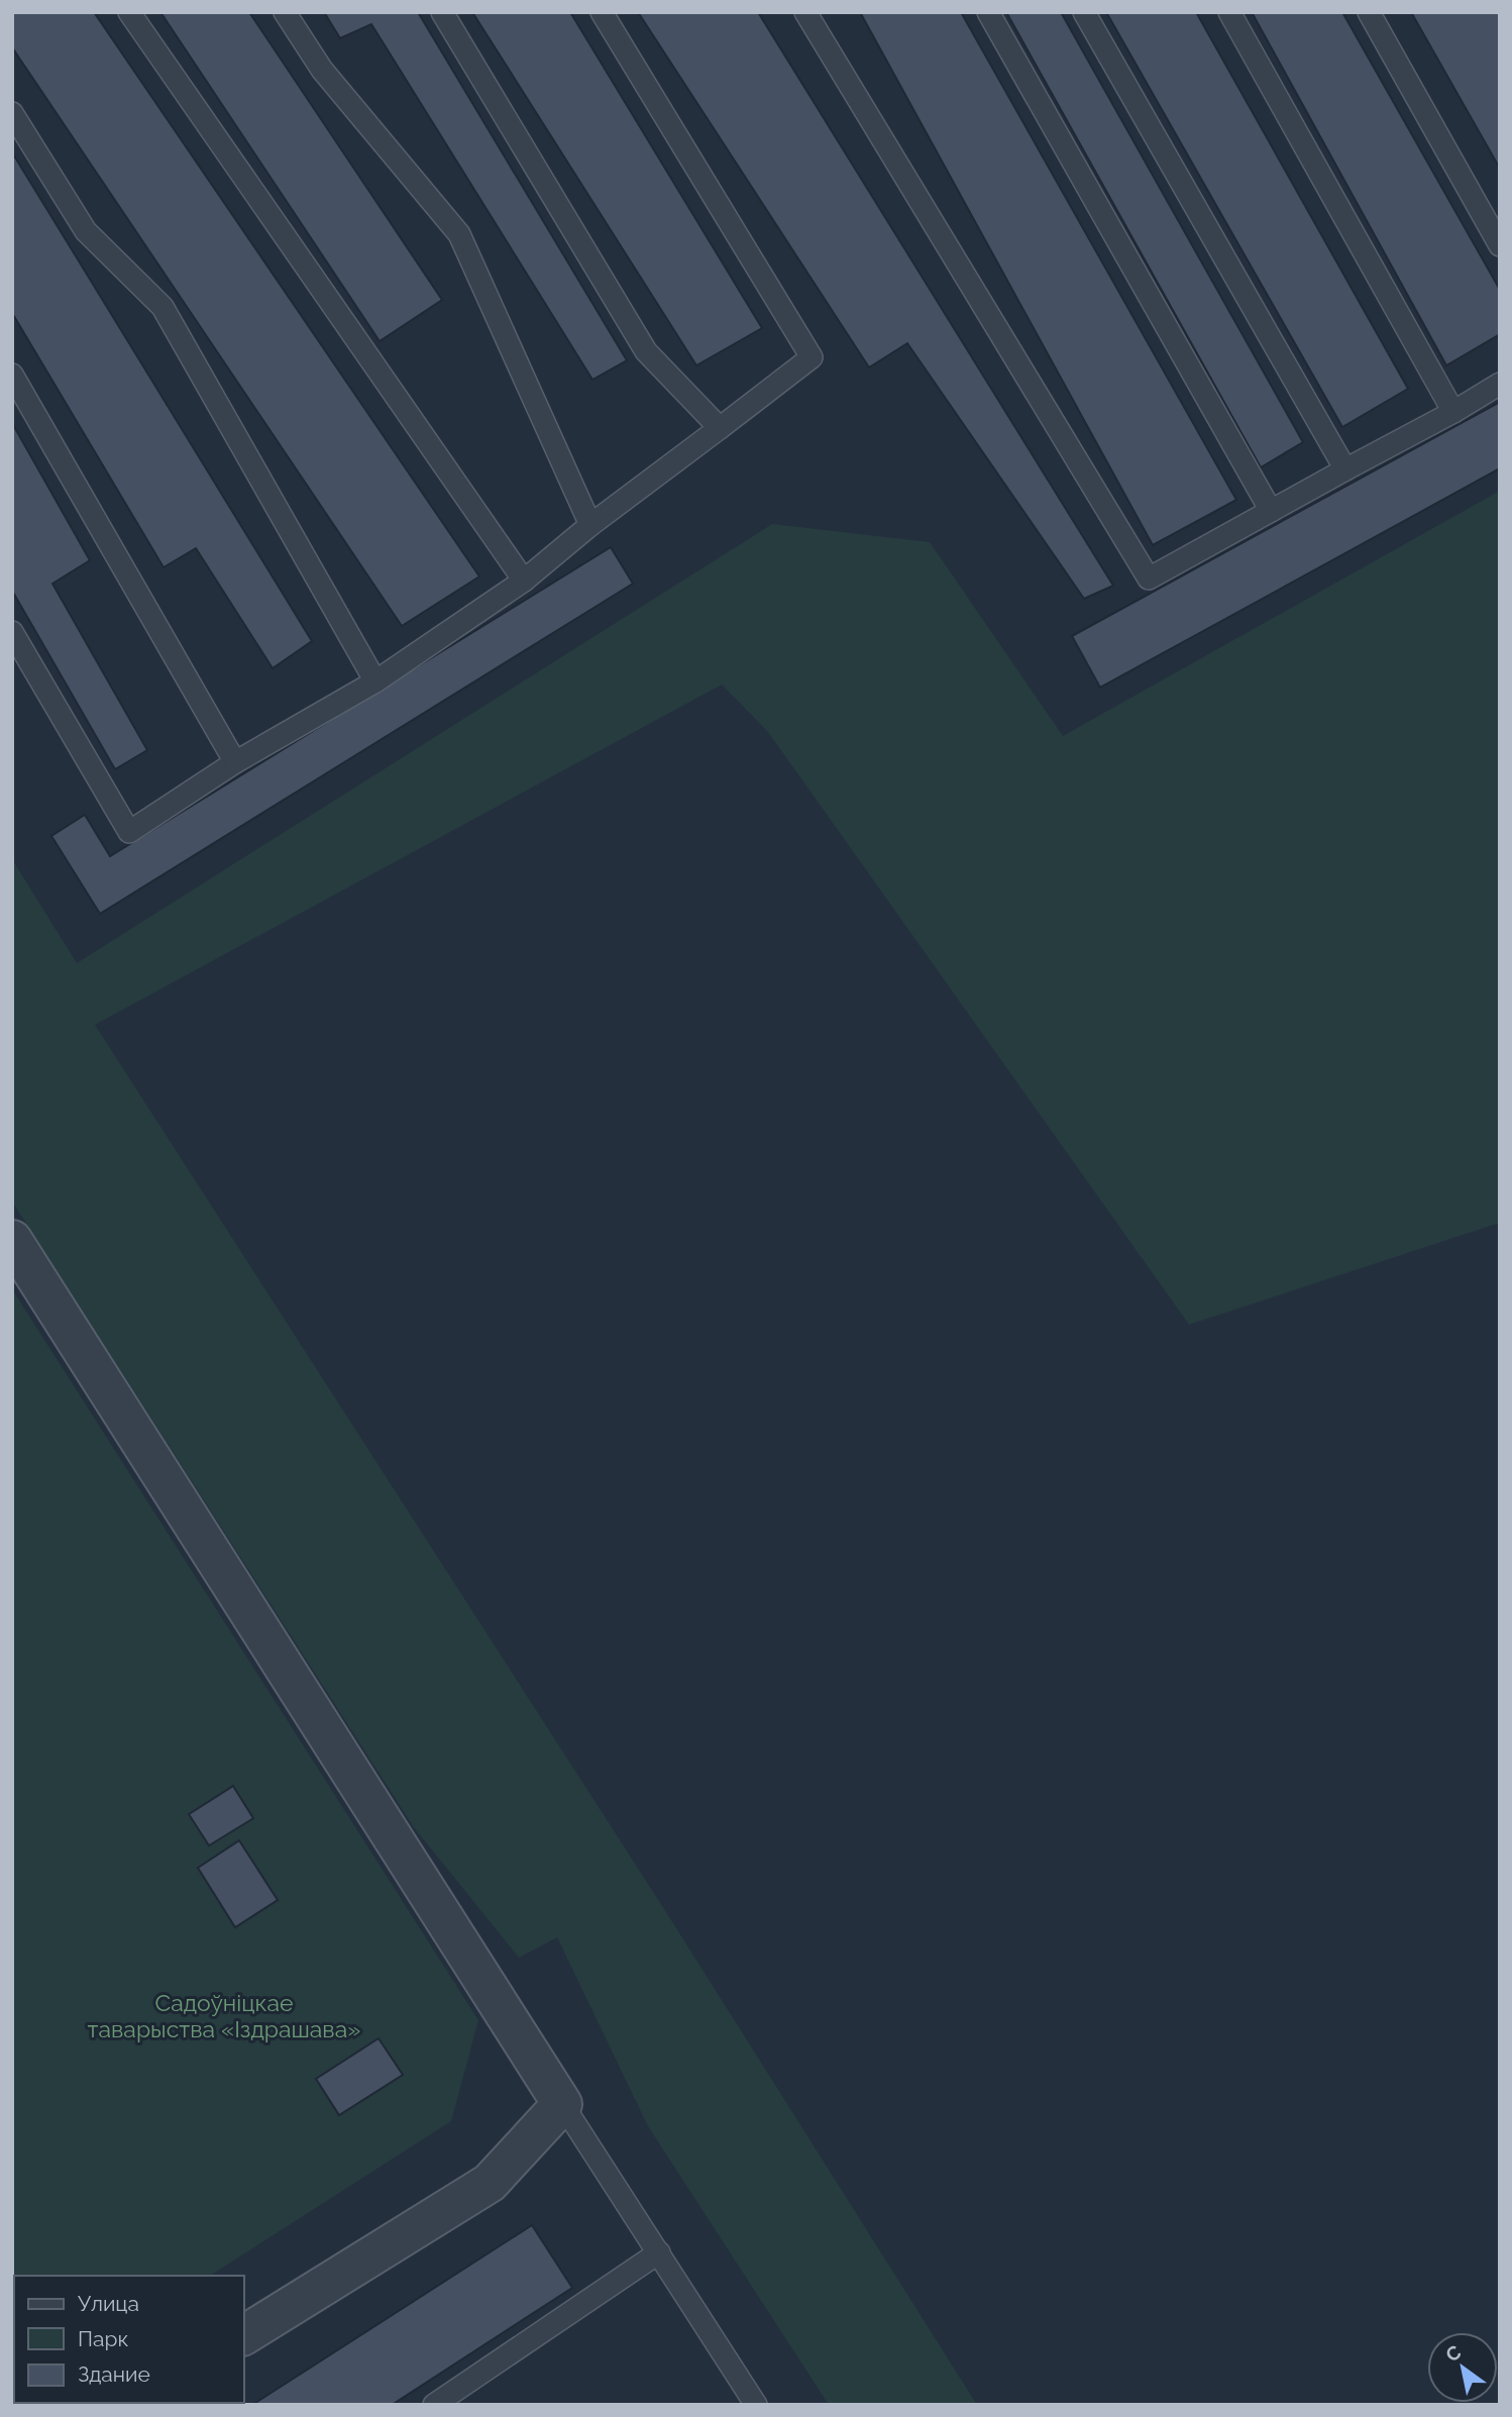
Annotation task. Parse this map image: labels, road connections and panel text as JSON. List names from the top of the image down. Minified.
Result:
{"parks":["Садоўніцкае таварыства «Іздрашава»"],"legend":["Улица","Парк","Здание"],"north":"top left"}
